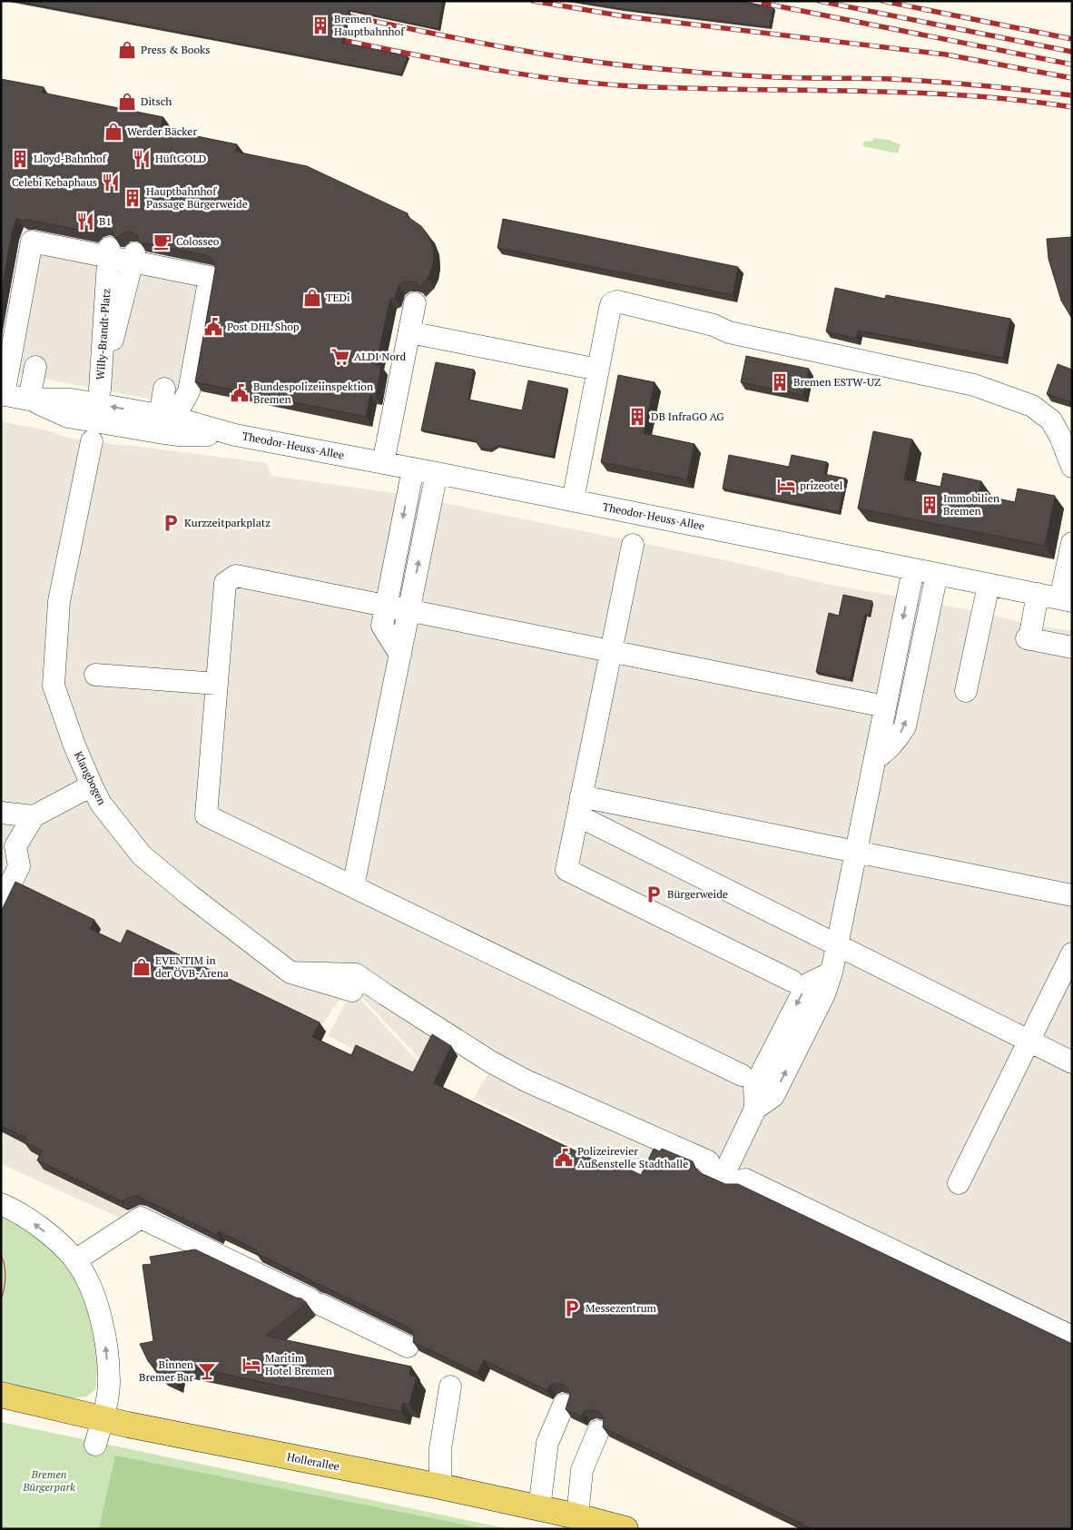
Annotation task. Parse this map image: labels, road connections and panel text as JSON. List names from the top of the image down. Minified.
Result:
{"streets":{"main road":["Hollerallee"],"street":["Willy-Brandt-Platz","Theodor-Heuss-Allee","Klangbogen"]},"parks":["Bremen Bürgerpark"],"places":{"building":["Bremen Hauptbahnhof","Lloyd-Bahnhof","Hauptbahnhof Passage Bürgerweide","Bremen ESTW-UZ","DB InfraGO AG","Immobilien Bremen"],"shop":["Press & Books","Ditsch","Werder Bäcker","TEDi","EVENTIM in der ÖVB-Arena"],"restaurant":["HüftGOLD","Celebi Kebaphaus","B1"],"cafe":["Colosseo"],"public building":["Post DHL Shop","Bundespolizeiinspektion Bremen","Polizeirevier Außenstelle Stadthalle"],"supermarket":["ALDI Nord"],"hotel":["prizeotel","Maritim Hotel Bremen"],"parking":["Kurzzeitparkplatz","Bürgerweide","Messezentrum"],"bar":["Binnen Bremer Bar"]}}
